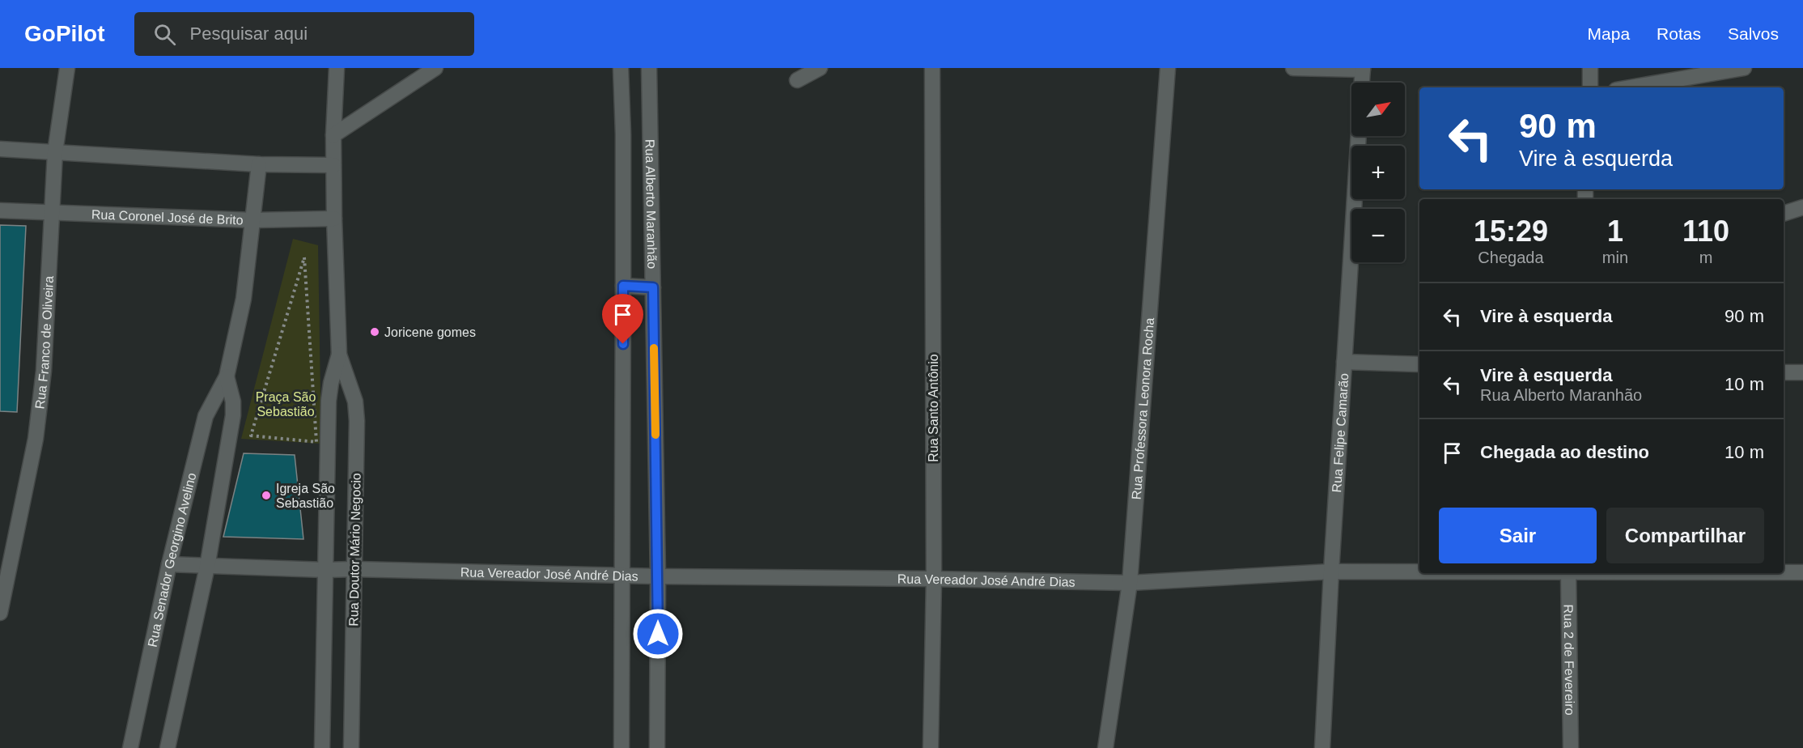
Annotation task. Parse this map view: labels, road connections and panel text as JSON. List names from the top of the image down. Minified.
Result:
{"streets":{"street":["Rua Alberto Maranhão","Rua Coronel José de Brito","Rua Franco de Oliveira","Rua Santo Antônio","Rua Professora Leonora Rocha","Rua Felipe Camarão","Rua Doutor Mário Negocio","Rua Senador Georgino Avelino","Rua Vereador José André Dias","Rua 2 de Fevereiro"]},"crossings":[["Rua Alberto Maranhão","Rua Vereador José André Dias"],["Rua Coronel José de Brito","Rua Franco de Oliveira"],["Rua Coronel José de Brito","Rua Doutor Mário Negocio"],["Rua Coronel José de Brito","Rua Senador Georgino Avelino"],["Rua Santo Antônio","Rua Vereador José André Dias"],["Rua Professora Leonora Rocha","Rua Vereador José André Dias"],["Rua Felipe Camarão","Rua Vereador José André Dias"],["Rua Doutor Mário Negocio","Rua Vereador José André Dias"],["Rua Senador Georgino Avelino","Rua Vereador José André Dias"]],"parks":["Praça São Sebastião"],"places":["Joricene gomes","Igreja São Sebastião"],"north":"top right","page":{"header":"GoPilot","search":"Pesquisar aqui","nav":["Mapa","Rotas","Salvos"],"map_buttons":["+","−"],"turn":["90 m","Vire à esquerda"],"eta":["15:29","Chegada","1","min","110","m"],"list":[{"name":"Vire à esquerda","value":"90 m"},{"name":"Vire à esquerda","note":"Rua Alberto Maranhão","value":"10 m"},{"name":"Chegada ao destino","value":"10 m"}],"buttons":["Sair","Compartilhar"]}}
